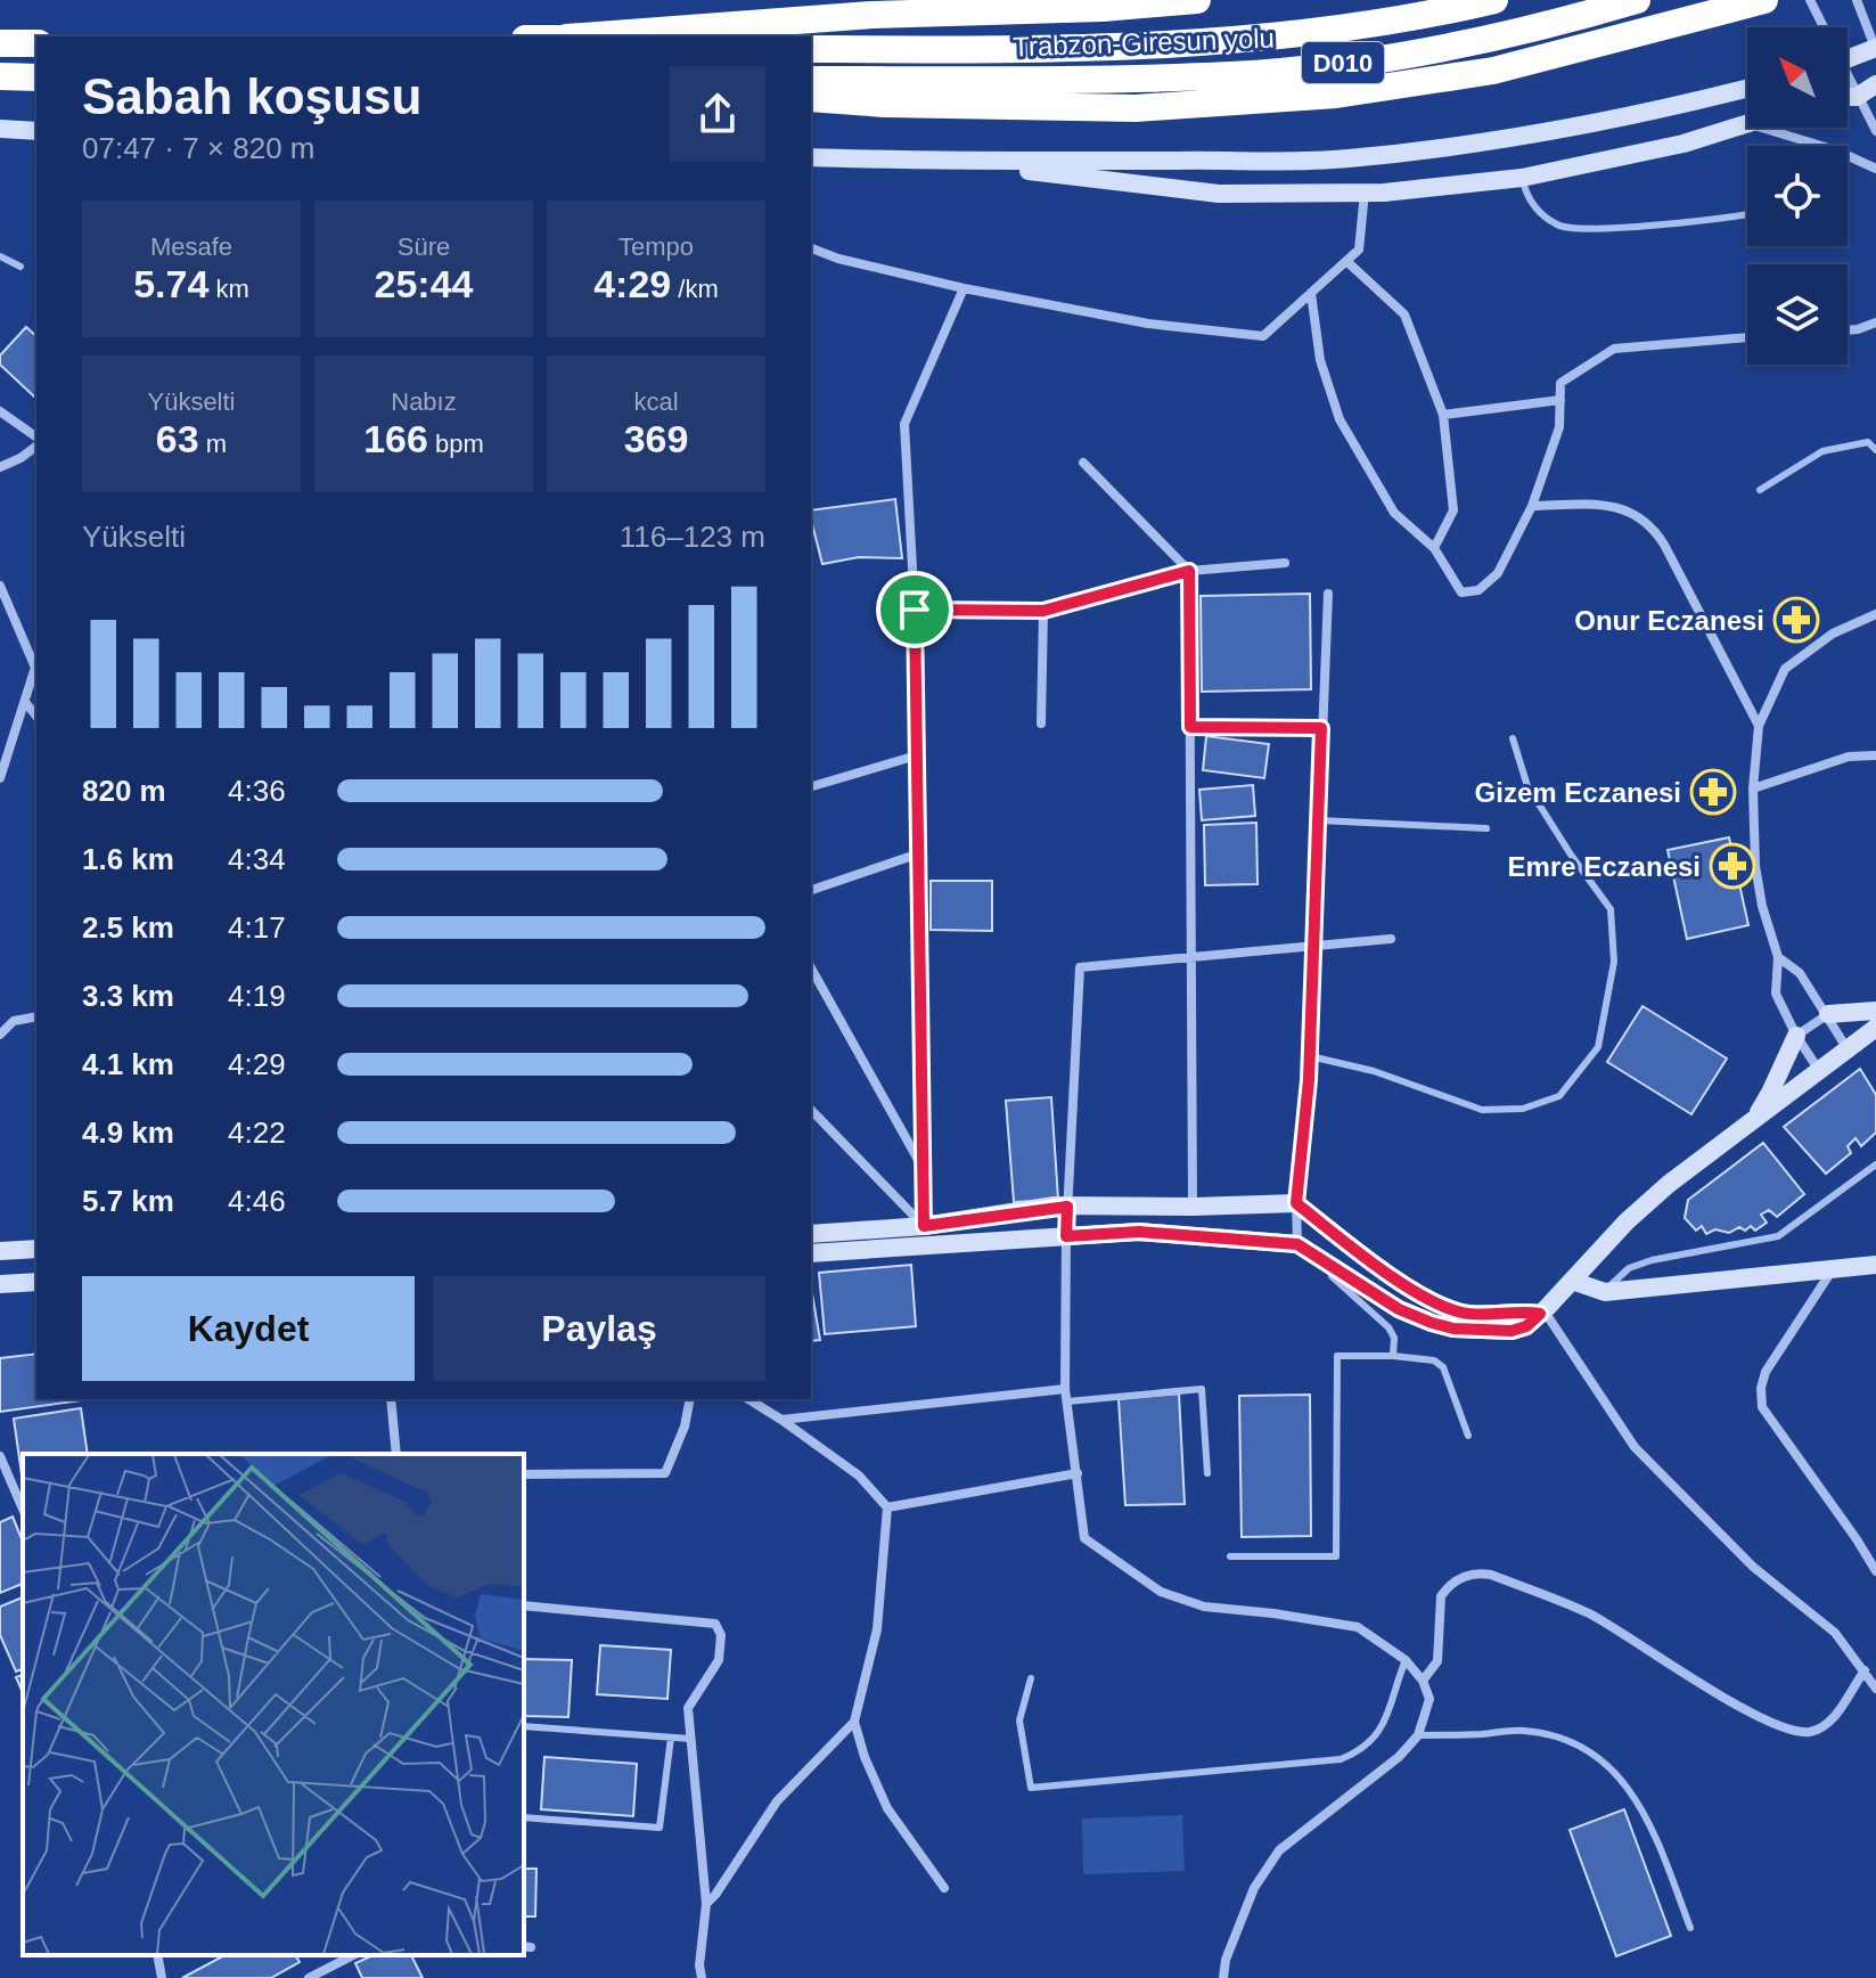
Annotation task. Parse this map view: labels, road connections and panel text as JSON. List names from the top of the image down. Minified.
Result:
{"streets":{"highway":["Trabzon-Giresun yolu","D010"]},"places":{"pharmacy":["Onur Eczanesi","Gizem Eczanesi","Emre Eczanesi"]},"north":"top left","page":{"heading":["Sabah koşusu","07:47 · 7 × 820 m"],"stats":[["Mesafe","5.74 km"],["Süre","25:44"],["Tempo","4:29 /km"],["Yükselti","63 m"],["Nabız","166 bpm"],["kcal","369"]],"chart":["Yükselti","116–123 m"],"list":[{"name":"820 m","note":"4:36"},{"name":"1.6 km","note":"4:34"},{"name":"2.5 km","note":"4:17"},{"name":"3.3 km","note":"4:19"},{"name":"4.1 km","note":"4:29"},{"name":"4.9 km","note":"4:22"},{"name":"5.7 km","note":"4:46"}],"buttons":["Kaydet","Paylaş"]}}
